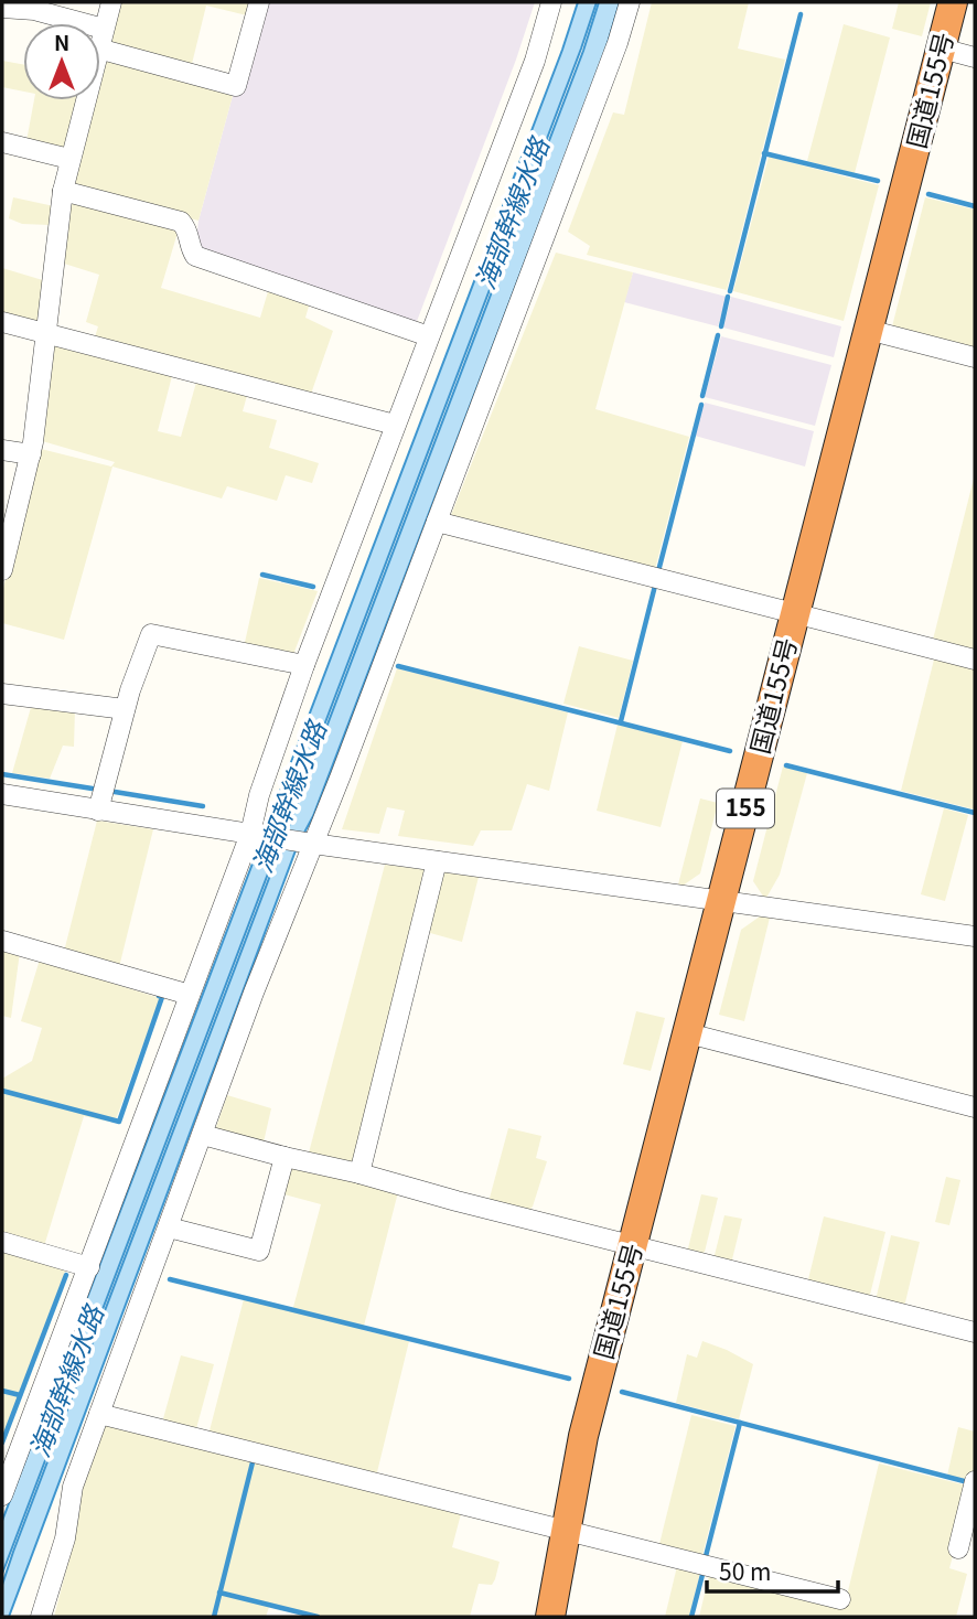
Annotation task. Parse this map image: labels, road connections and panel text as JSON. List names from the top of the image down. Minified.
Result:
{"streets":{"highway":["国道155号","155"]},"water":["海部幹線水路"],"scale_bar":"50 m","north":"top"}
